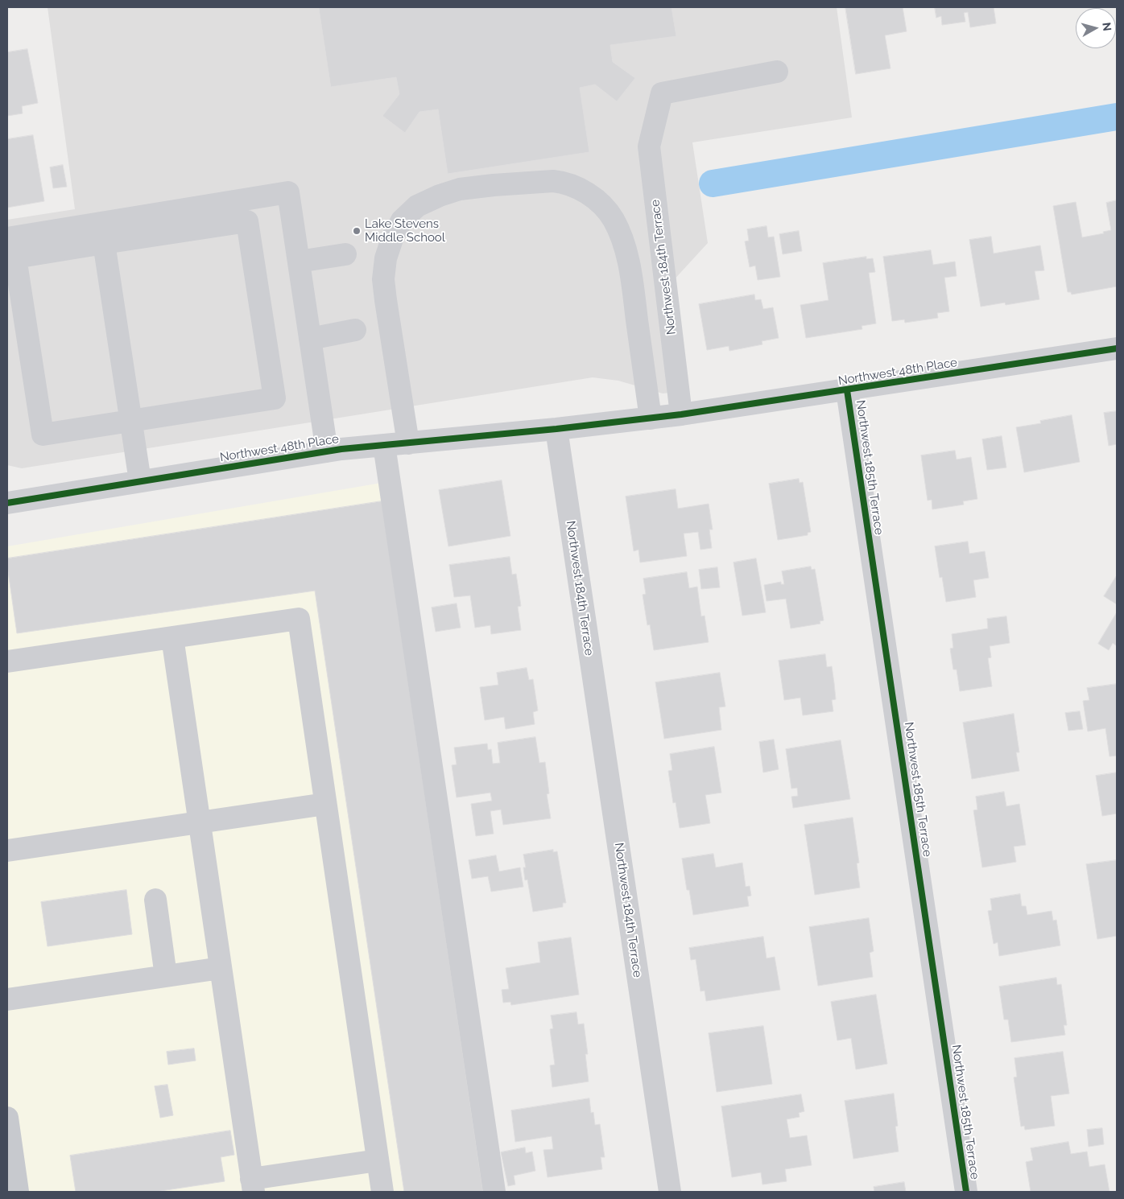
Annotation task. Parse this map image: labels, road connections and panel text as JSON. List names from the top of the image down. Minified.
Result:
{"streets":{"street":["Northwest 184th Terrace","Northwest 48th Place","Northwest 185th Terrace"]},"crossings":[["Northwest 184th Terrace","Northwest 48th Place"],["Northwest 48th Place","Northwest 185th Terrace"]],"places":["Lake Stevens Middle School"],"north":"right"}
